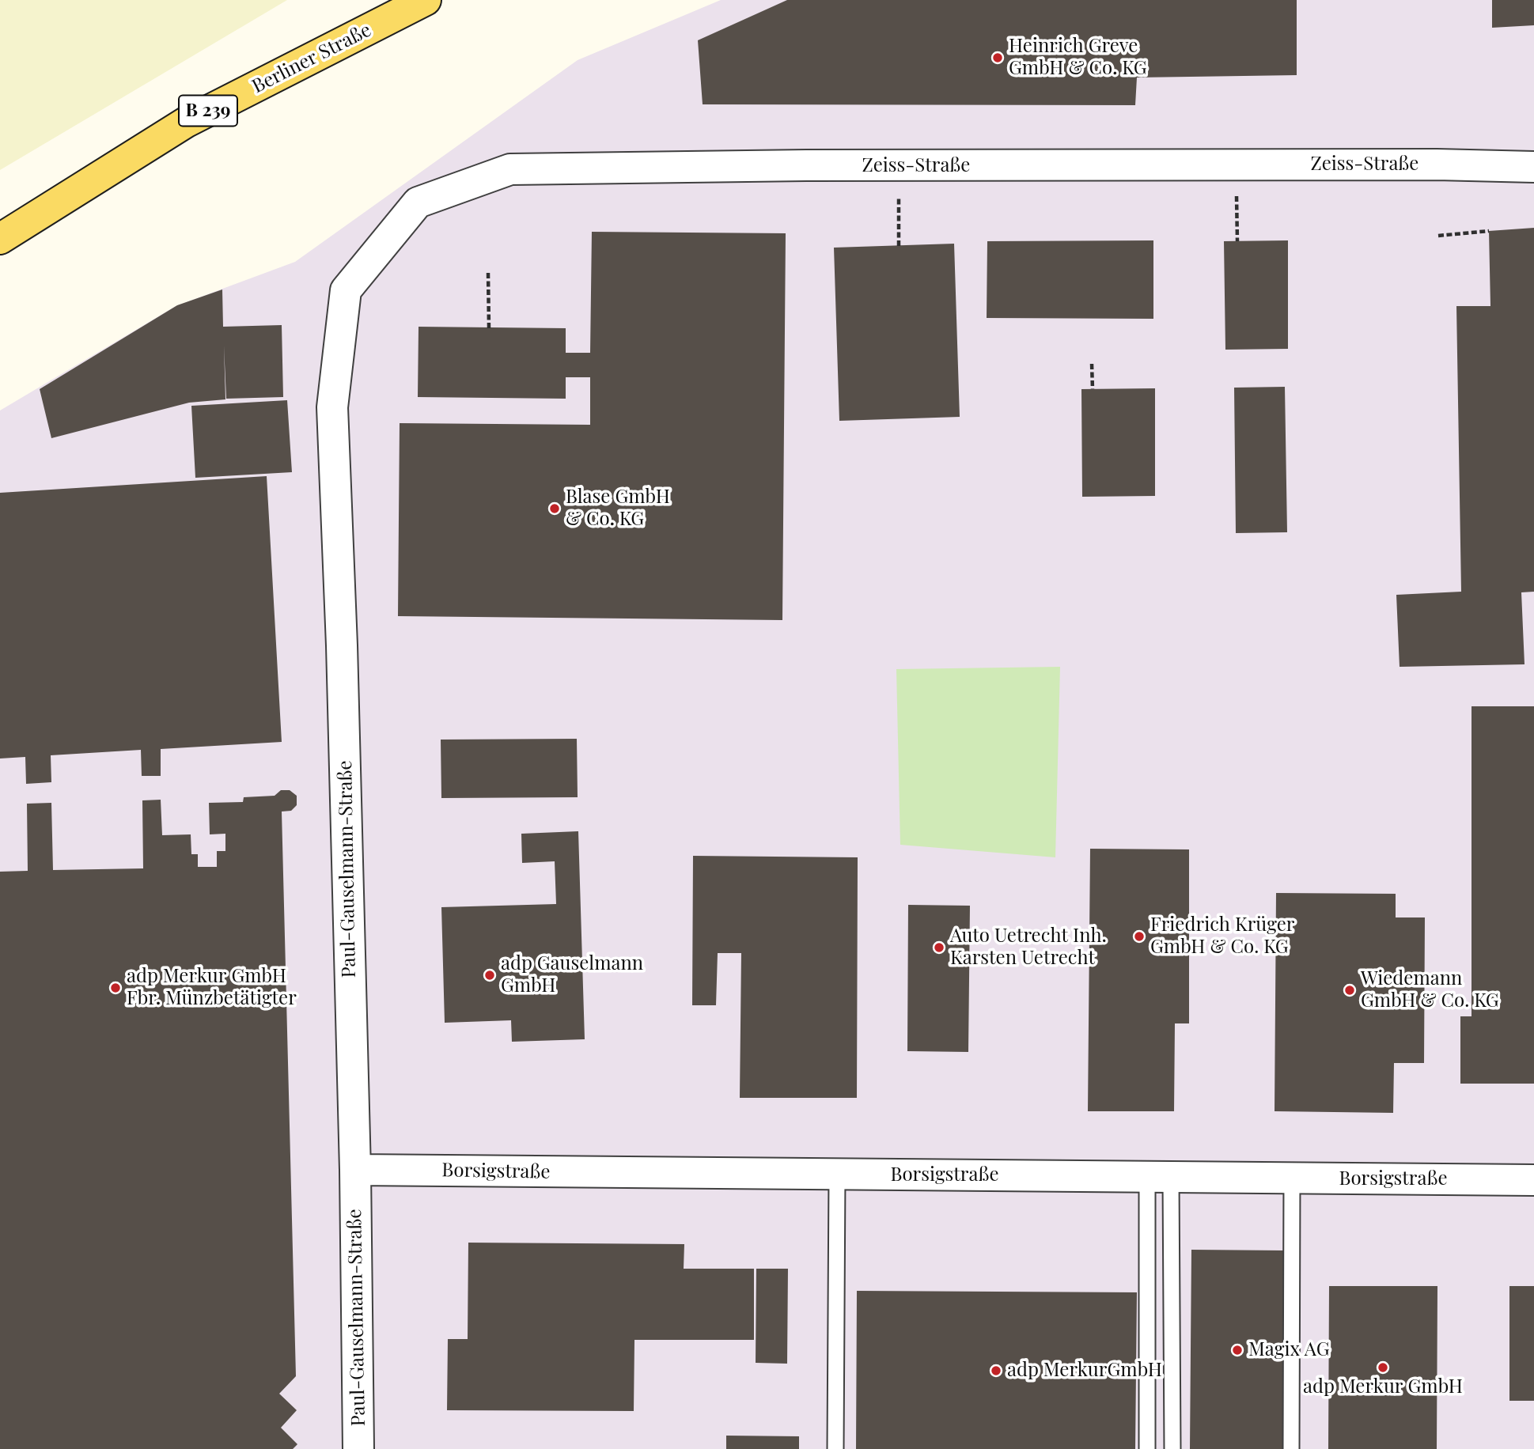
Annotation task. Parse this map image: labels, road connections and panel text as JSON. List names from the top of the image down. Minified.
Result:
{"streets":{"main road":["Berliner Straße","B 239"],"street":["Zeiss-Straße","Paul-Gauselmann-Straße","Borsigstraße"]},"crossings":[["Zeiss-Straße","Paul-Gauselmann-Straße"],["Paul-Gauselmann-Straße","Borsigstraße"]],"places":["Heinrich Greve GmbH & Co. KG","Blase GmbH & Co. KG","Friedrich Krüger GmbH & Co. KG","Auto Uetrecht Inh. Karsten Uetrecht","adp Gauselmann GmbH","adp Merkur GmbH Fbr. Münzbetätigter","Wiedemann GmbH & Co. KG","Magix AG","adp Merkur GmbH","adp MerkurGmbH"]}
